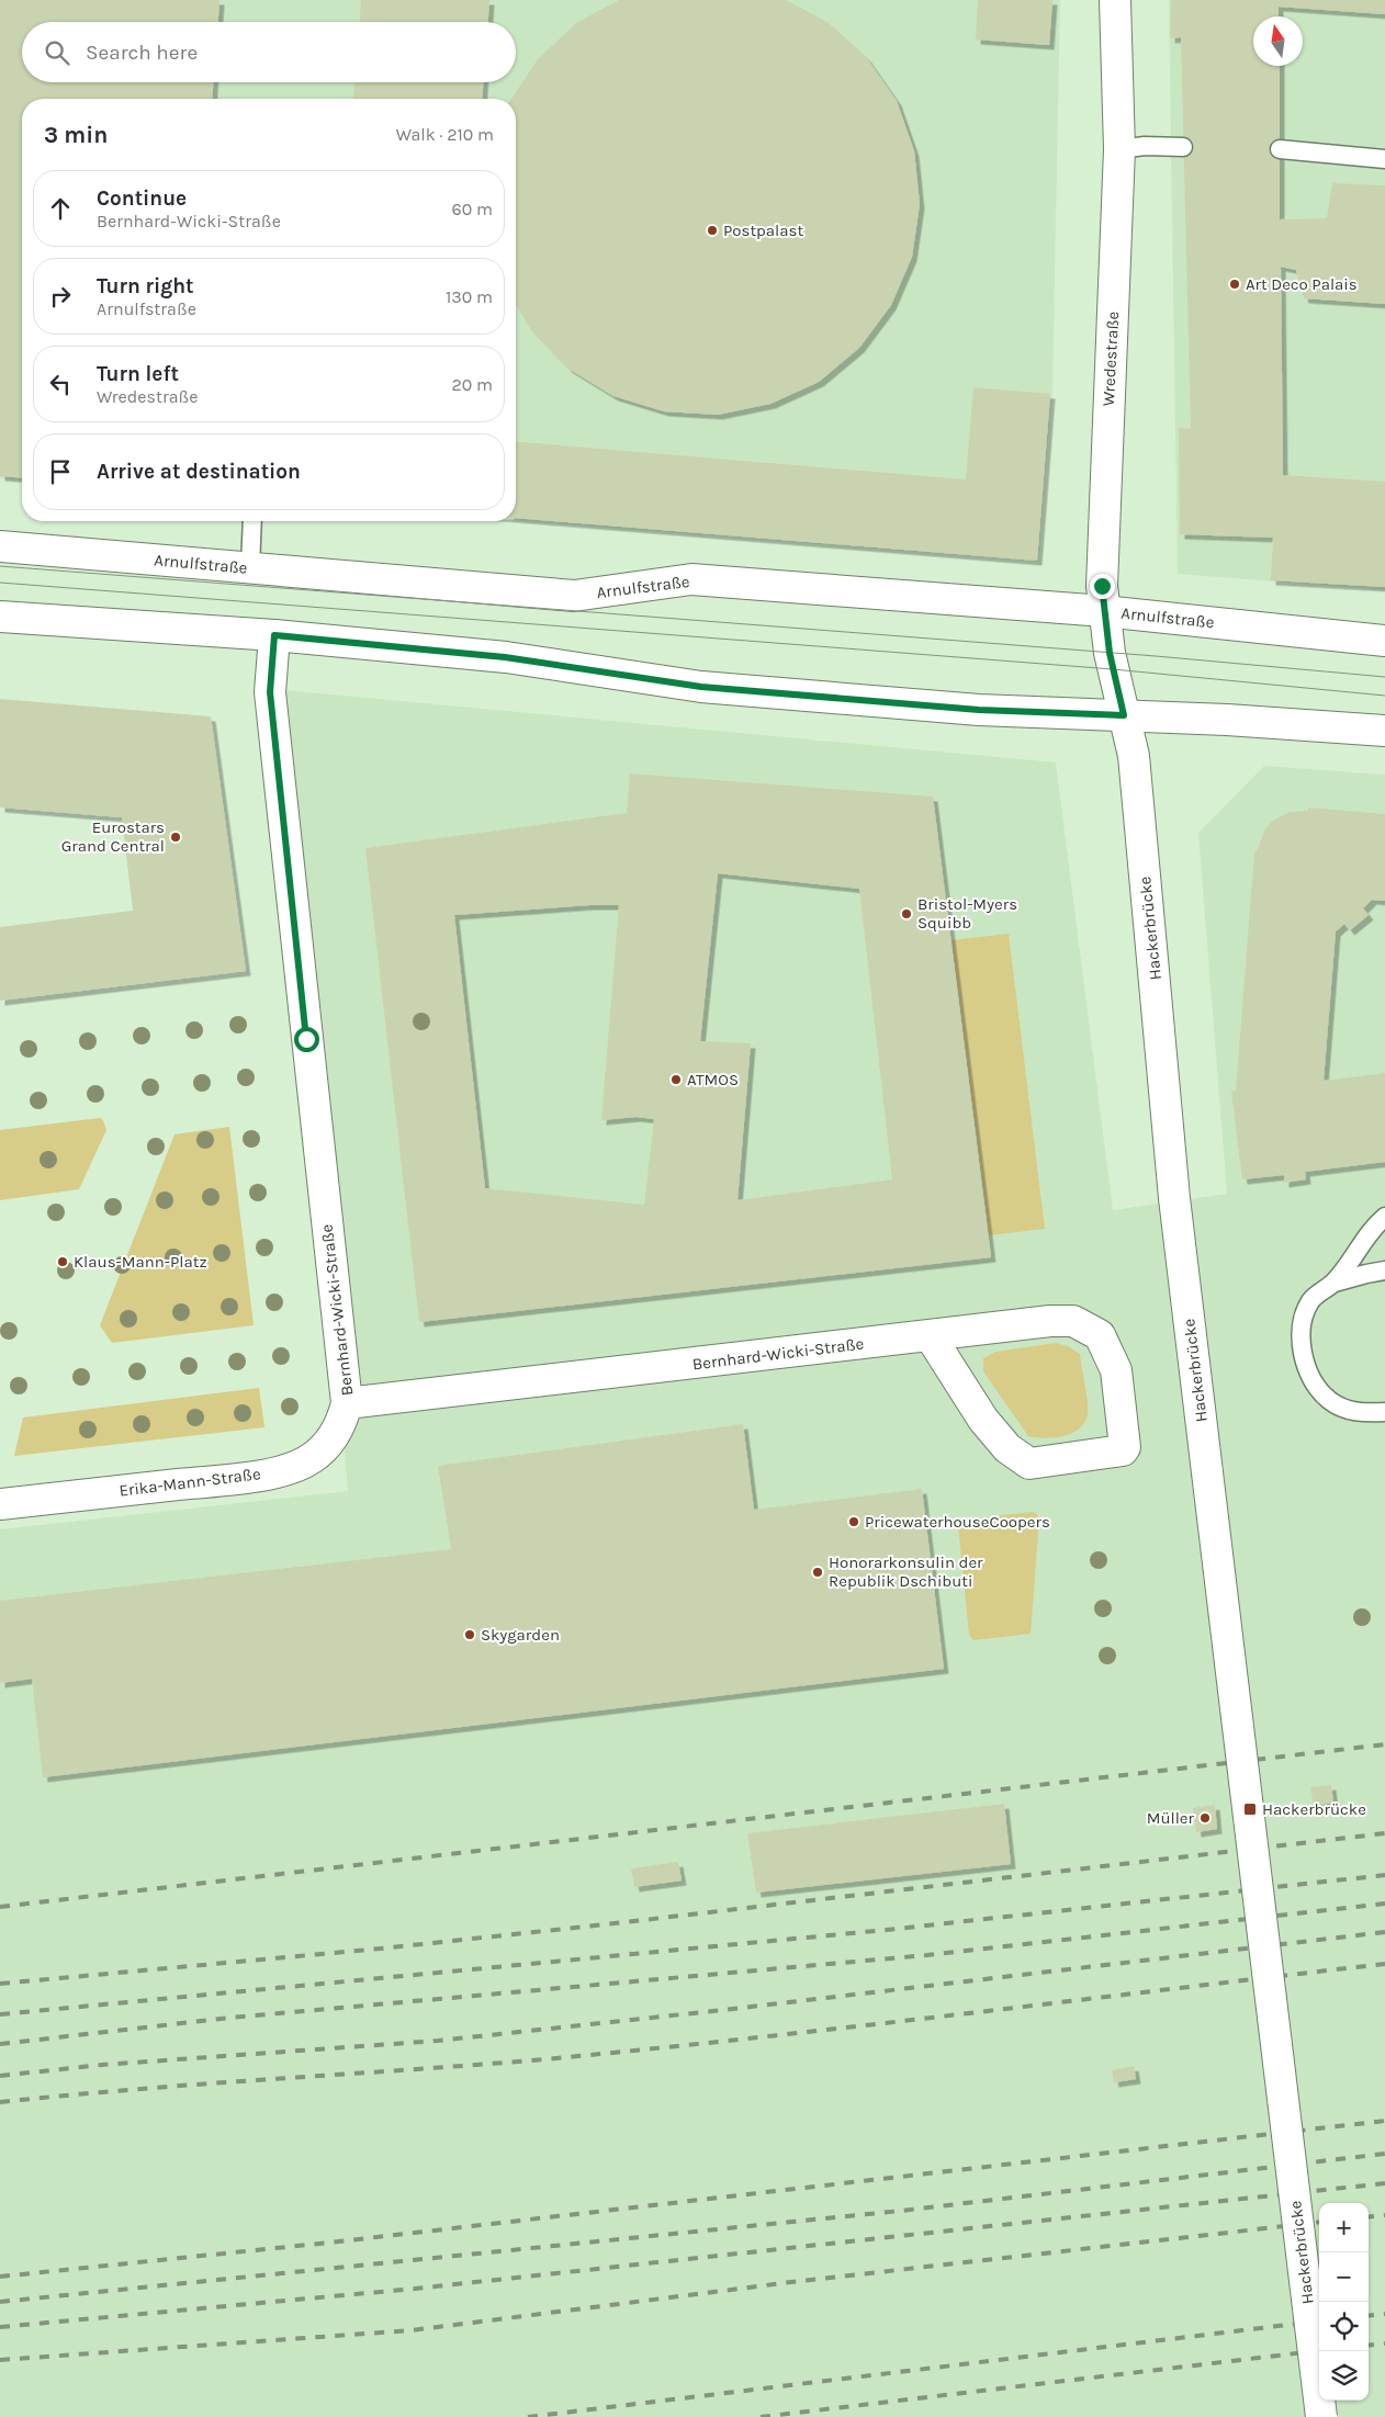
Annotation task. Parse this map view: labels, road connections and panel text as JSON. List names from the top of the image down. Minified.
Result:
{"streets":{"street":["Wredestraße","Arnulfstraße","Hackerbrücke","Bernhard-Wicki-Straße","Erika-Mann-Straße"]},"crossings":[["Wredestraße","Arnulfstraße"],["Wredestraße","Hackerbrücke"],["Bernhard-Wicki-Straße","Erika-Mann-Straße"]],"places":{"other":["Postpalast","Art Deco Palais","Eurostars Grand Central","Bristol-Myers Squibb","ATMOS","Klaus-Mann-Platz","PricewaterhouseCoopers","Honorarkonsulin der Republik Dschibuti","Skygarden","Müller"],"transit":["Hackerbrücke"]},"north":"top","page":{"search":"Search here","heading":["3 min","Walk · 210 m"],"list":[["Continue","Bernhard-Wicki-Straße","60 m"],["Turn right","Arnulfstraße","130 m"],["Turn left","Wredestraße","20 m"],"Arrive at destination"],"map_buttons":["+","−"]}}
